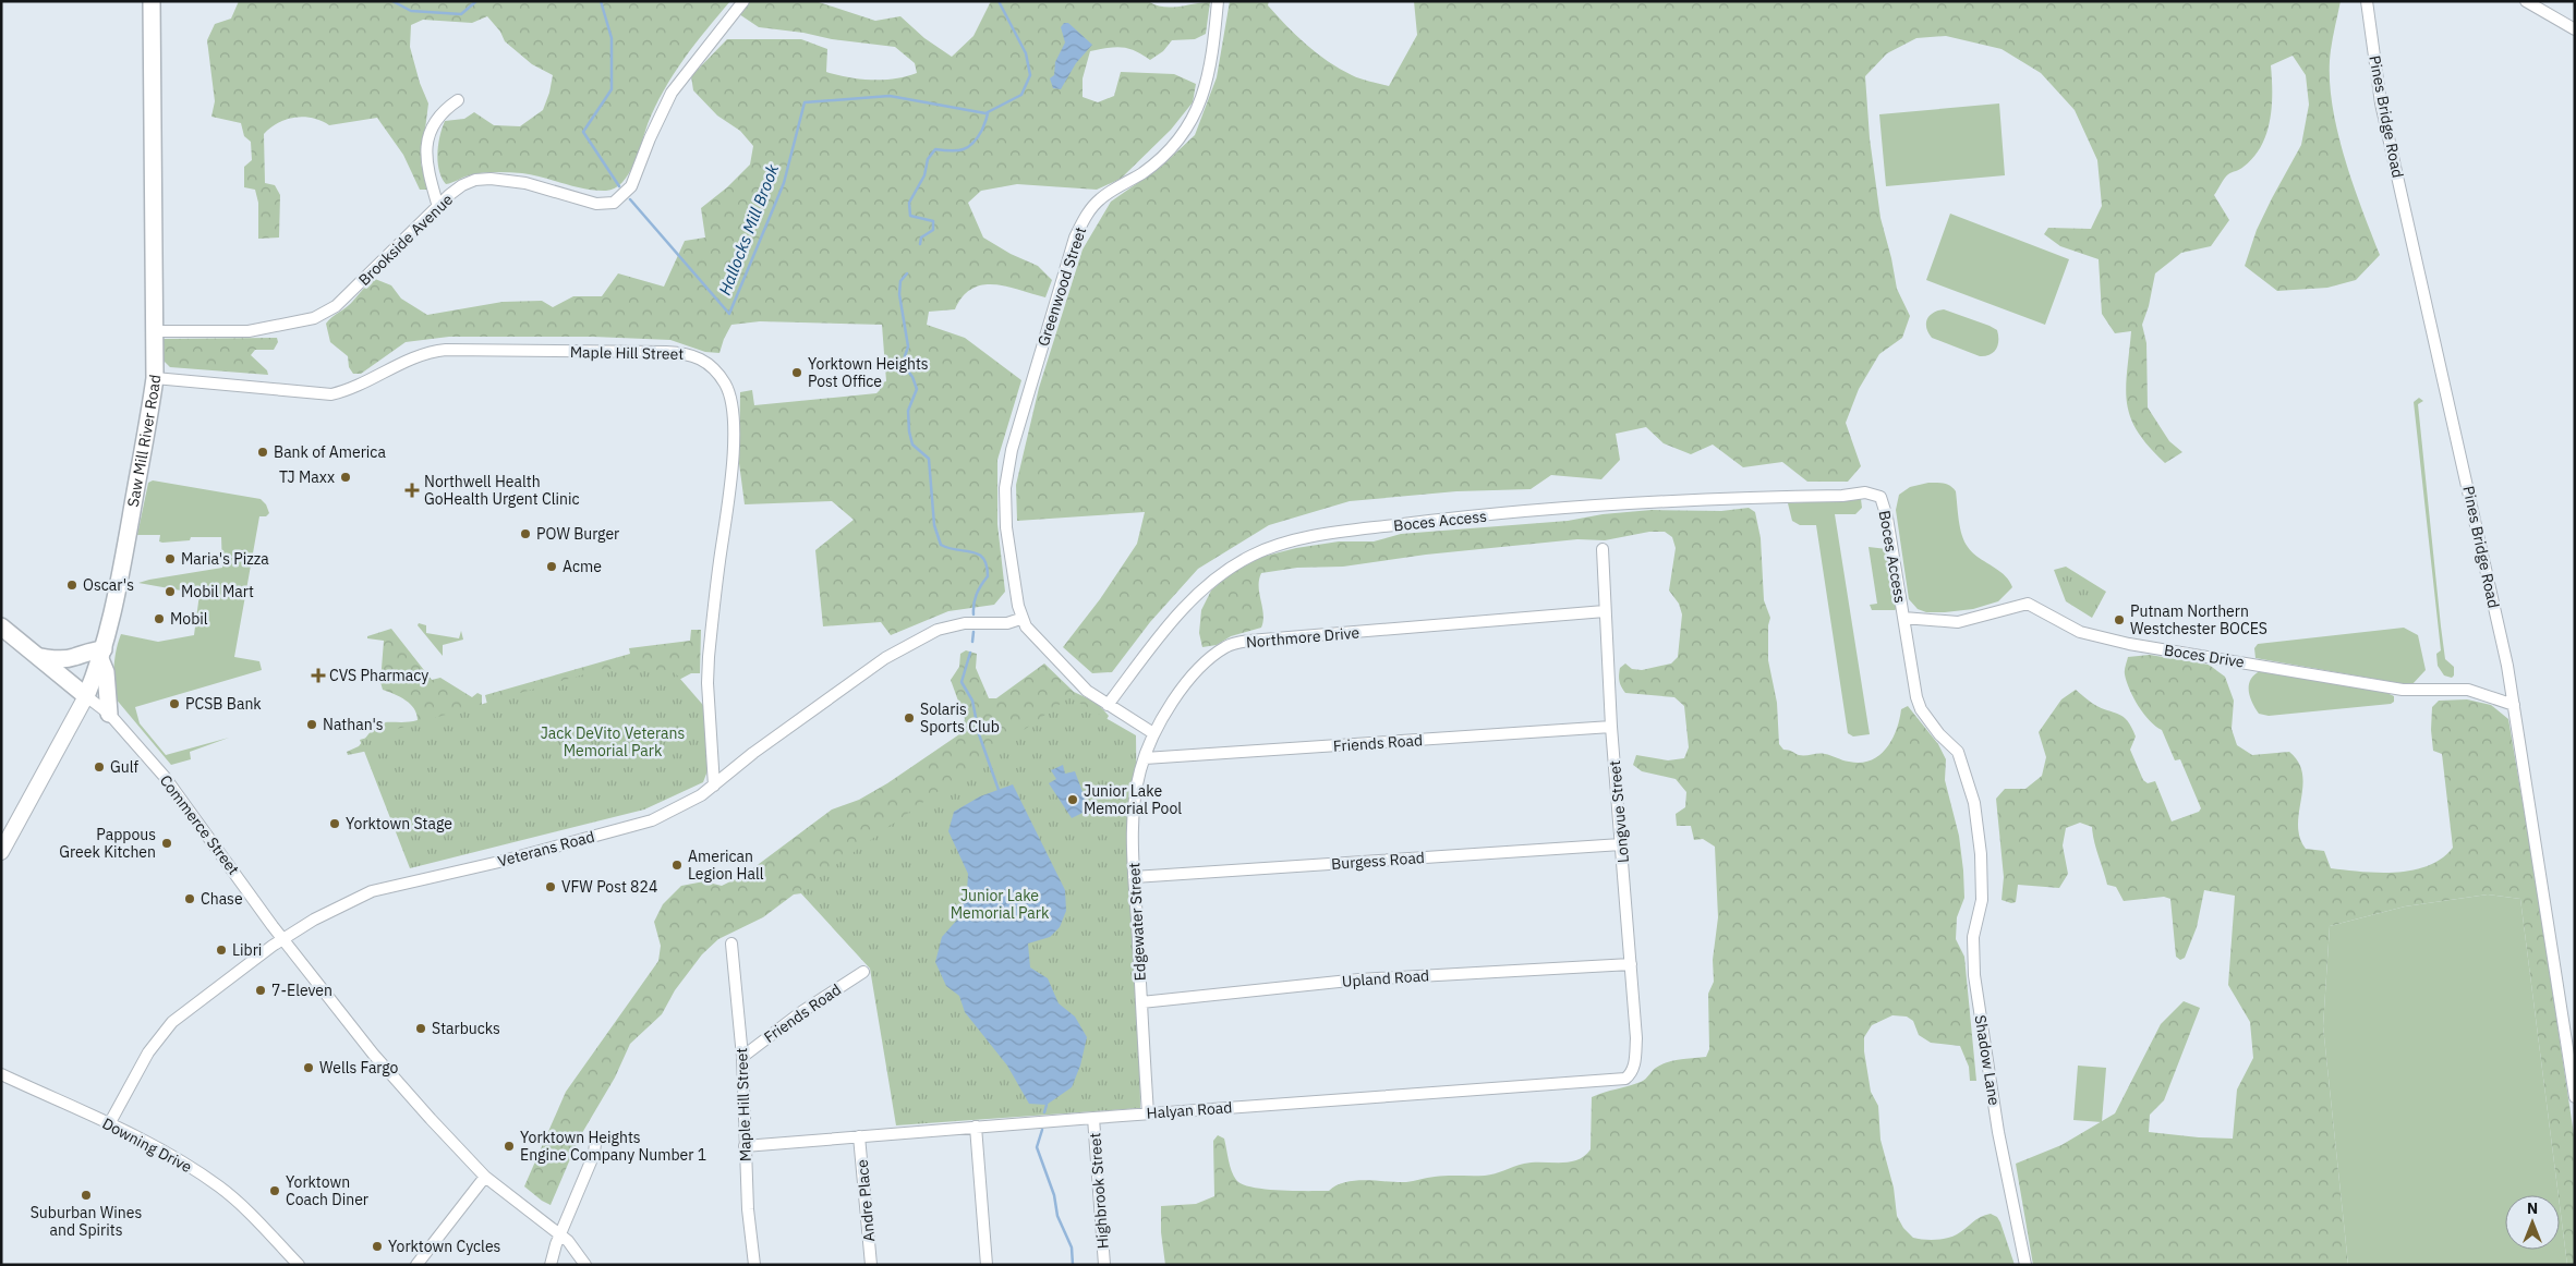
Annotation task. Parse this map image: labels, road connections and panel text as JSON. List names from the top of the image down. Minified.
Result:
{"streets":{"highway":["Saw Mill River Road"],"street":["Pines Bridge Road","Brookside Avenue","Greenwood Street","Maple Hill Street","Boces Access","Northmore Drive","Boces Drive","Friends Road","Longvue Street","Commerce Street","Veterans Road","Burgess Road","Edgewater Street","Upland Road","Shadow Lane","Halyan Road","Downing Drive","Highbrook Street","Andre Place"]},"crossings":[["Pines Bridge Road","Boces Drive"],["Brookside Avenue","Saw Mill River Road"],["Greenwood Street","Veterans Road"],["Maple Hill Street","Saw Mill River Road"],["Maple Hill Street","Friends Road"],["Maple Hill Street","Veterans Road"],["Maple Hill Street","Halyan Road"],["Saw Mill River Road","Commerce Street"],["Boces Access","Boces Drive"],["Boces Access","Shadow Lane"],["Northmore Drive","Longvue Street"],["Northmore Drive","Edgewater Street"],["Friends Road","Longvue Street"],["Friends Road","Edgewater Street"],["Longvue Street","Burgess Road"],["Longvue Street","Upland Road"],["Longvue Street","Halyan Road"],["Commerce Street","Veterans Road"],["Veterans Road","Downing Drive"],["Burgess Road","Edgewater Street"],["Edgewater Street","Upland Road"],["Edgewater Street","Halyan Road"],["Halyan Road","Highbrook Street"],["Halyan Road","Andre Place"]],"water":["Hallocks Mill Brook"],"parks":["Jack DeVito Veterans Memorial Park","Junior Lake Memorial Park"],"places":{"other":["Yorktown Heights Post Office","Bank of America","TJ Maxx","POW Burger","Maria's Pizza","Acme","Oscar's","Mobil Mart","Mobil","Putnam Northern Westchester BOCES","PCSB Bank","Solaris Sports Club","Nathan's","Gulf","Junior Lake Memorial Pool","Yorktown Stage","Pappous Greek Kitchen","American Legion Hall","VFW Post 824","Chase","Libri","7-Eleven","Starbucks","Wells Fargo","Yorktown Heights Engine Company Number 1","Yorktown Coach Diner","Suburban Wines and Spirits","Yorktown Cycles"],"health":["Northwell Health GoHealth Urgent Clinic","CVS Pharmacy"]},"north":"top"}
